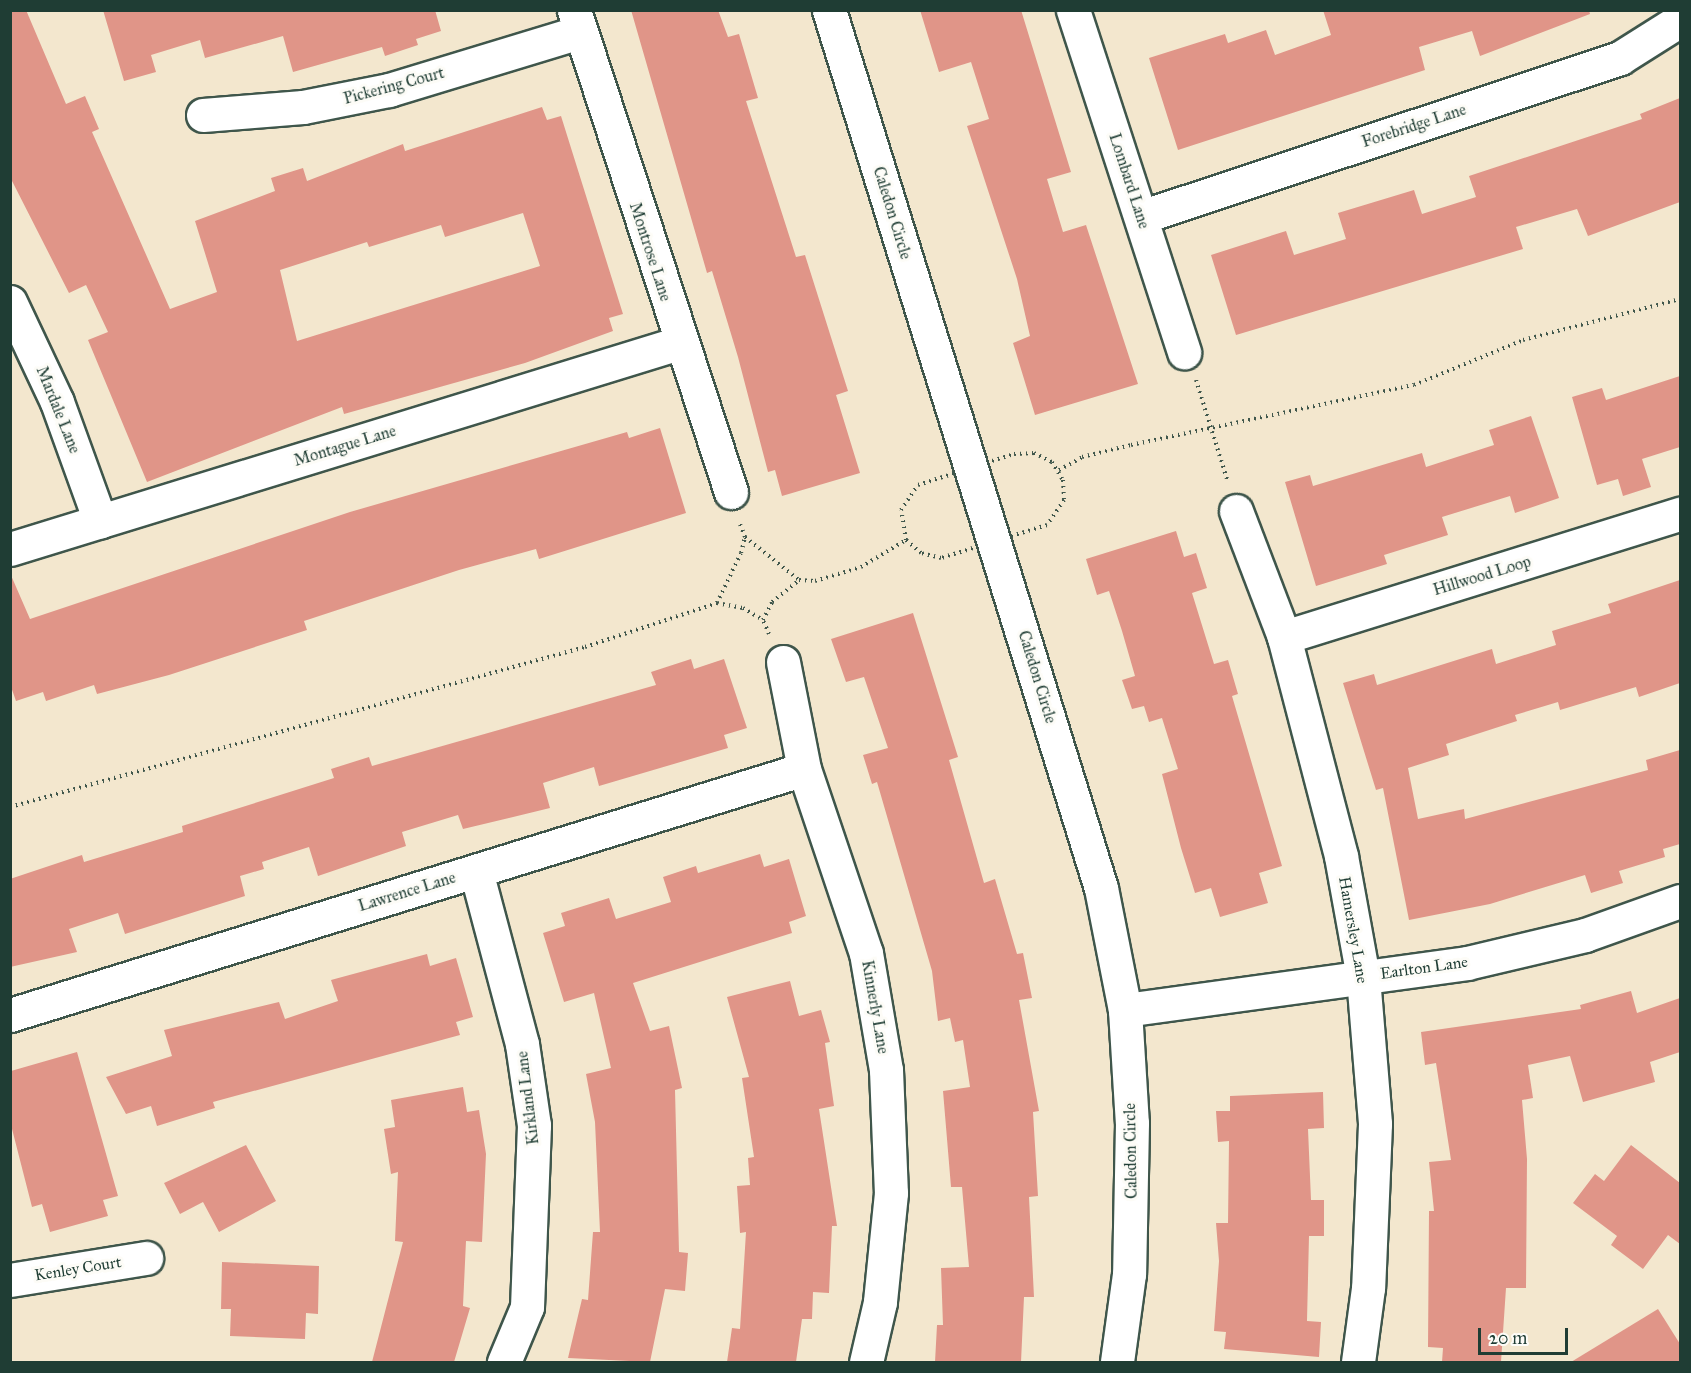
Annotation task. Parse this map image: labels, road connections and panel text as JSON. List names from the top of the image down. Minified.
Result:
{"streets":{"street":["Pickering Court","Forebridge Lane","Lombard Lane","Caledon Circle","Montrose Lane","Mardale Lane","Montague Lane","Hillwood Loop","Lawrence Lane","Hamersley Lane","Earlton Lane","Kinnerly Lane","Kirkland Lane","Kenley Court"]},"crossings":[["Pickering Court","Montrose Lane"],["Forebridge Lane","Lombard Lane"],["Caledon Circle","Earlton Lane"],["Montrose Lane","Montague Lane"],["Mardale Lane","Montague Lane"],["Hillwood Loop","Hamersley Lane"],["Lawrence Lane","Kinnerly Lane"],["Lawrence Lane","Kirkland Lane"],["Hamersley Lane","Earlton Lane"]],"scale_bar":"20 m"}
